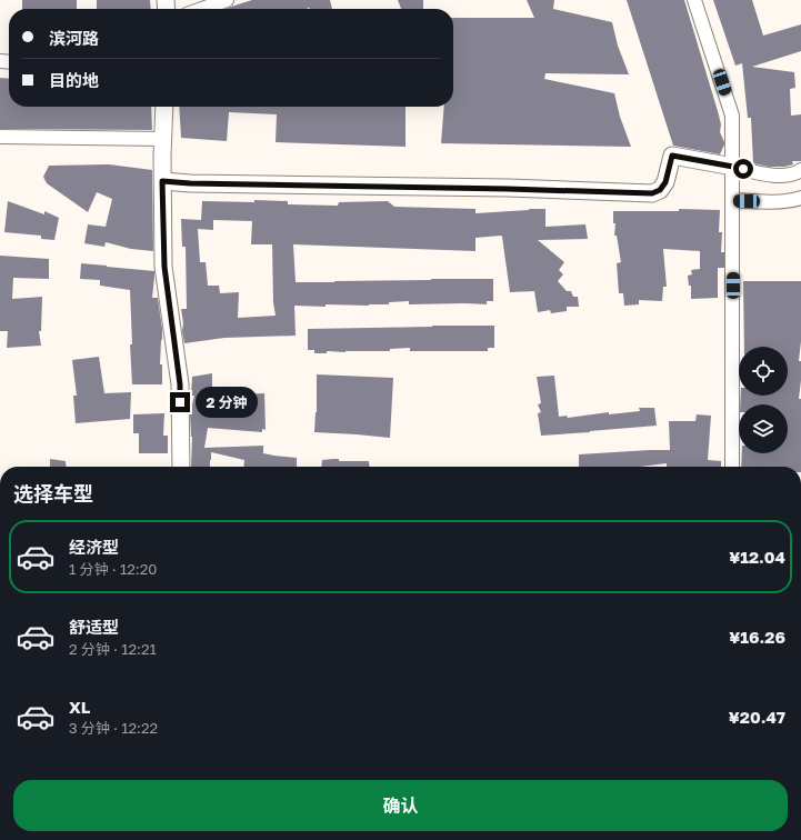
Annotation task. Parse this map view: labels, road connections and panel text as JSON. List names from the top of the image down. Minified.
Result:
{"page":{"banner":["滨河路","目的地"],"bubble":"2 分钟","heading":"选择车型","list":[{"name":"经济型","note":"1 分钟 · 12:20","value":"¥12.04"},{"name":"舒适型","note":"2 分钟 · 12:21","value":"¥16.26"},{"name":"XL","note":"3 分钟 · 12:22","value":"¥20.47"}],"buttons":"确认"}}
